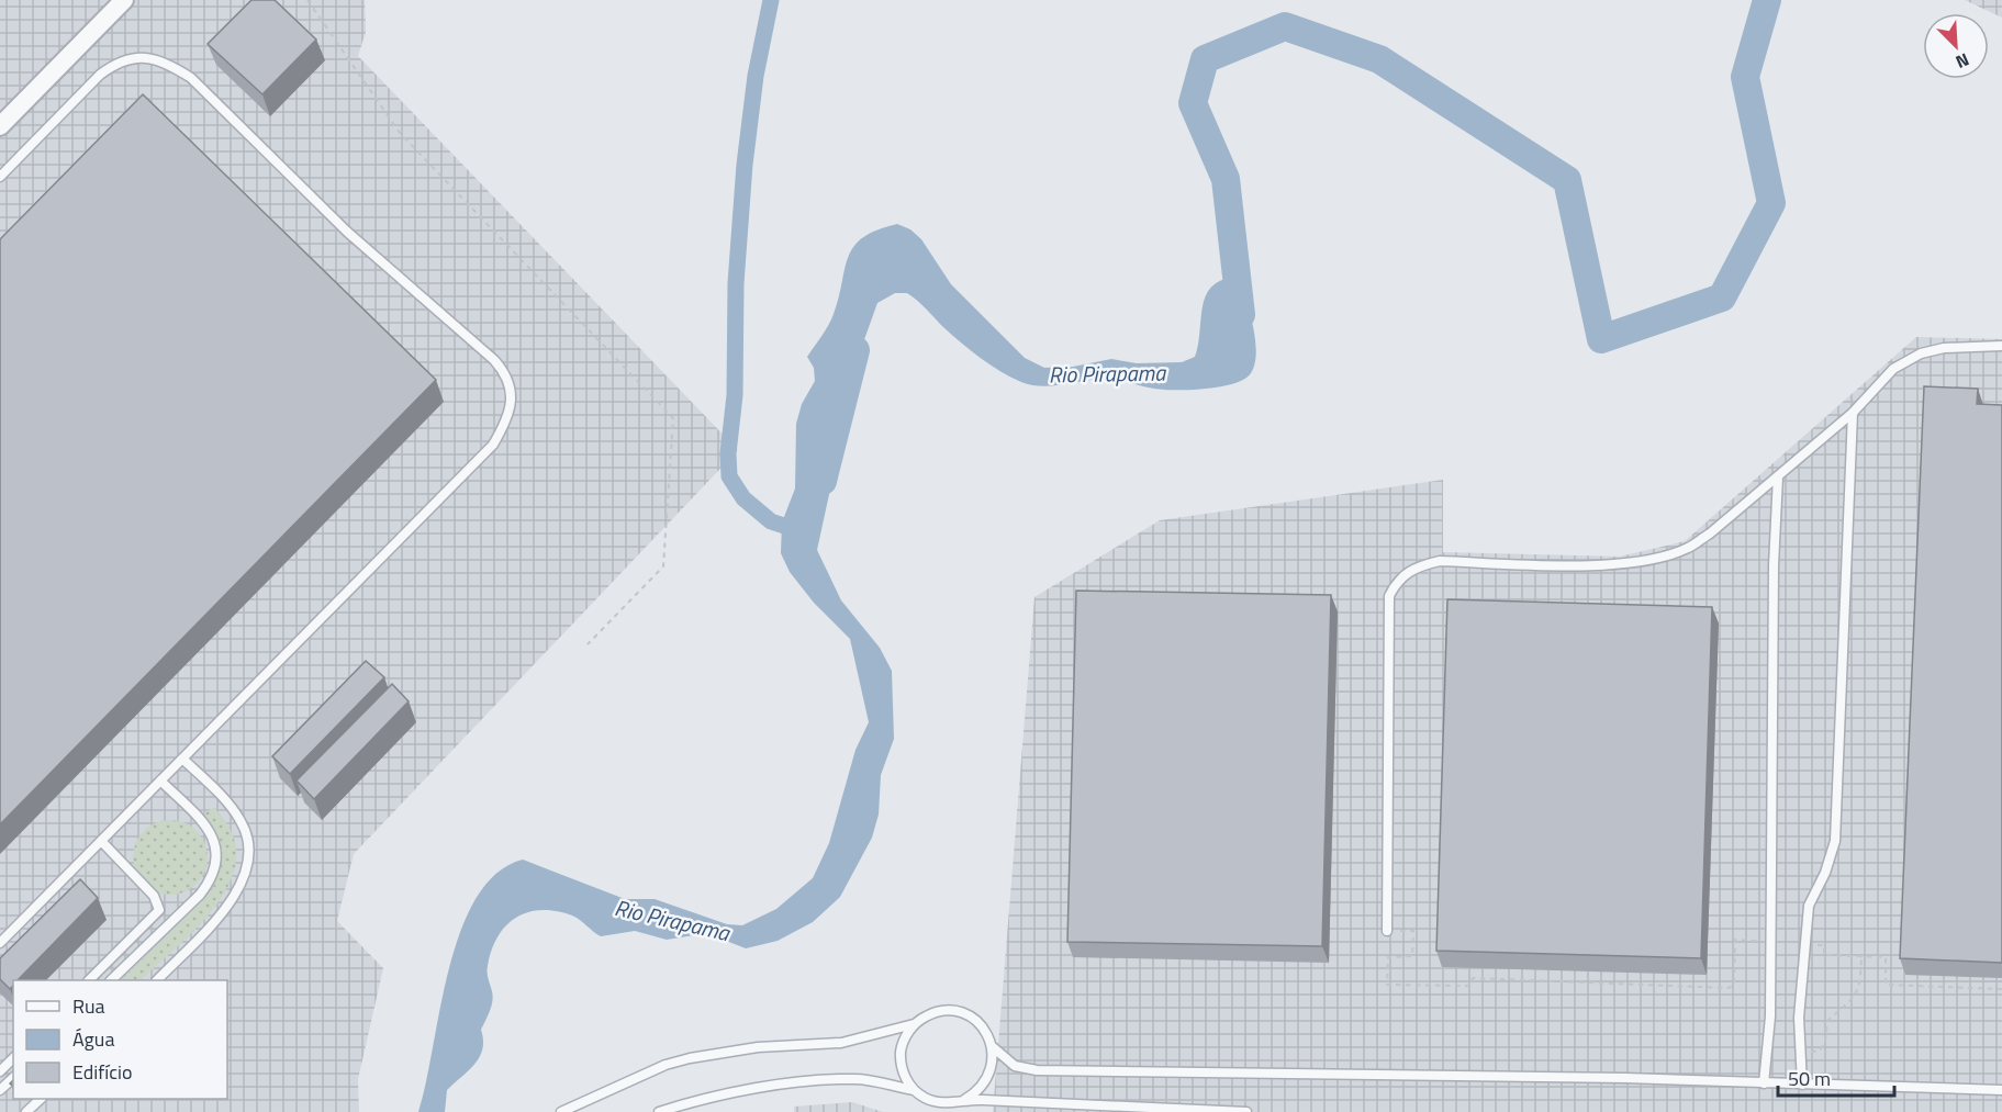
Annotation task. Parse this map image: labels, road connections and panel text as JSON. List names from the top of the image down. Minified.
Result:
{"water":["Rio Pirapama"],"legend":["Rua","Água","Edifício"],"scale_bar":"50 m","north":"bottom right"}
